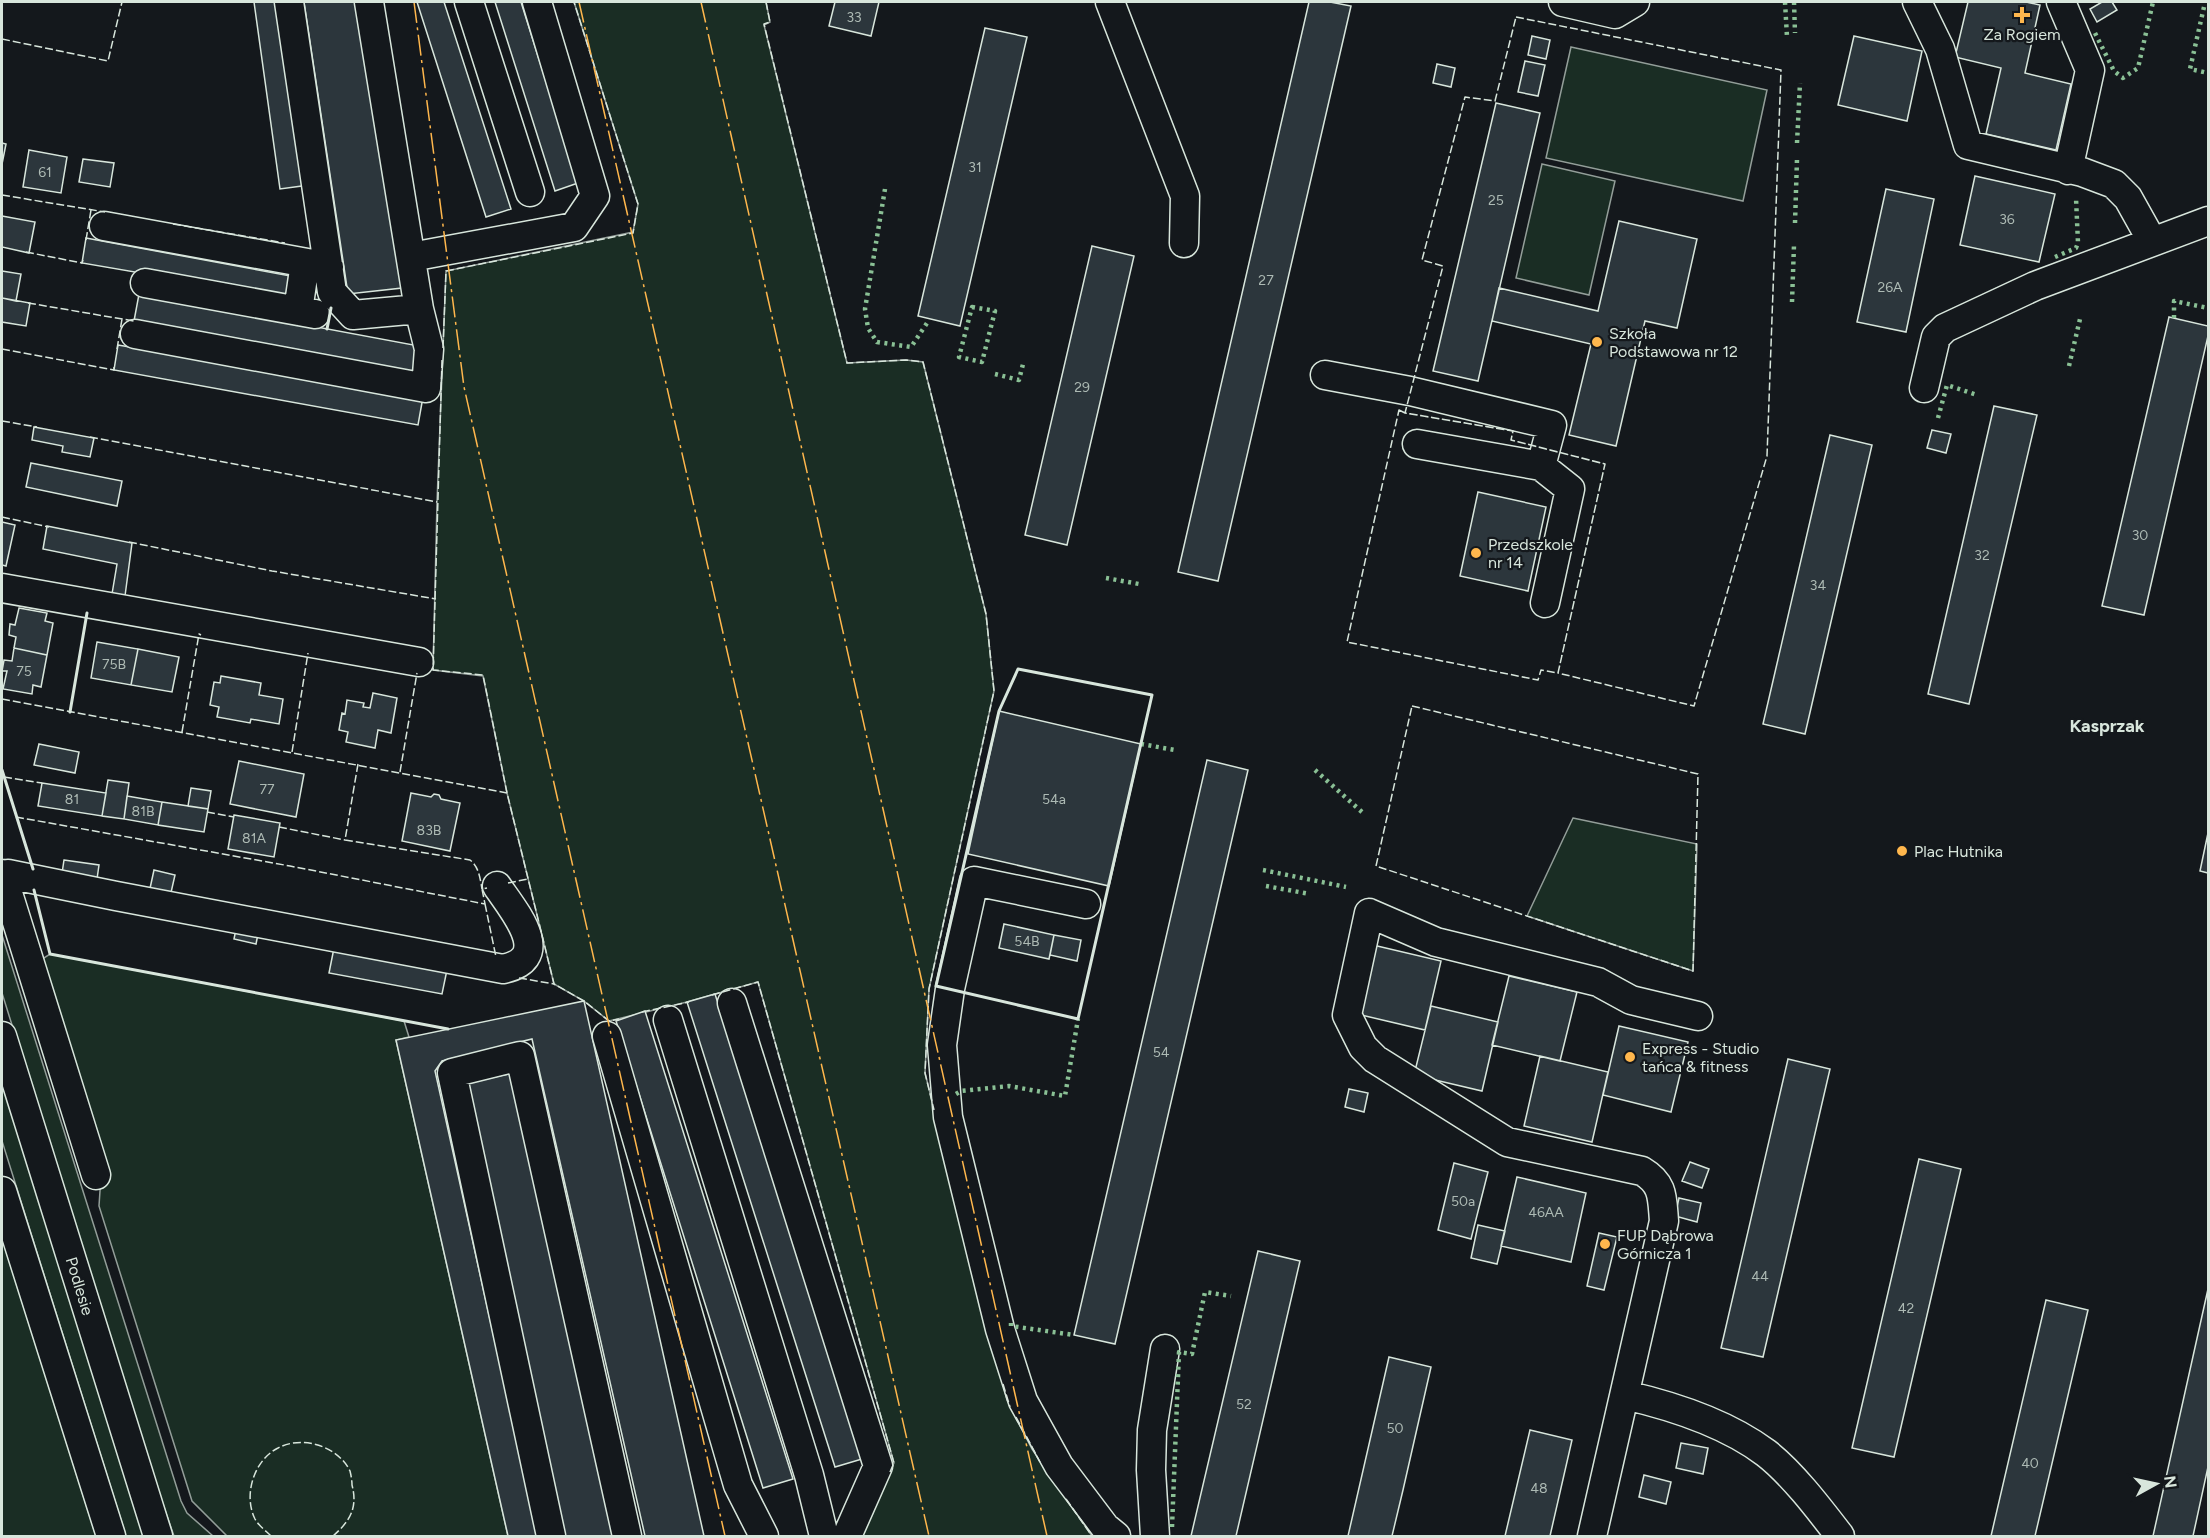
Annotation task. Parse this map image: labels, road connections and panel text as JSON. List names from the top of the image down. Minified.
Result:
{"streets":{"street":["Podlesie"]},"districts":["Kasprzak"],"places":{"health":["Za Rogiem"],"other":["Szkoła Podstawowa nr 12","Przedszkole nr 14","Plac Hutnika","Express - Studio tańca & fitness","FUP Dąbrowa Górnicza 1"]},"house_numbers":["33","31","61","25","36","27","26A","29","30","32","34","75B","75","77","81","54a","81B","83B","81A","54B","54","50a","46AA","44","42","52","50","40","48"],"north":"right"}
